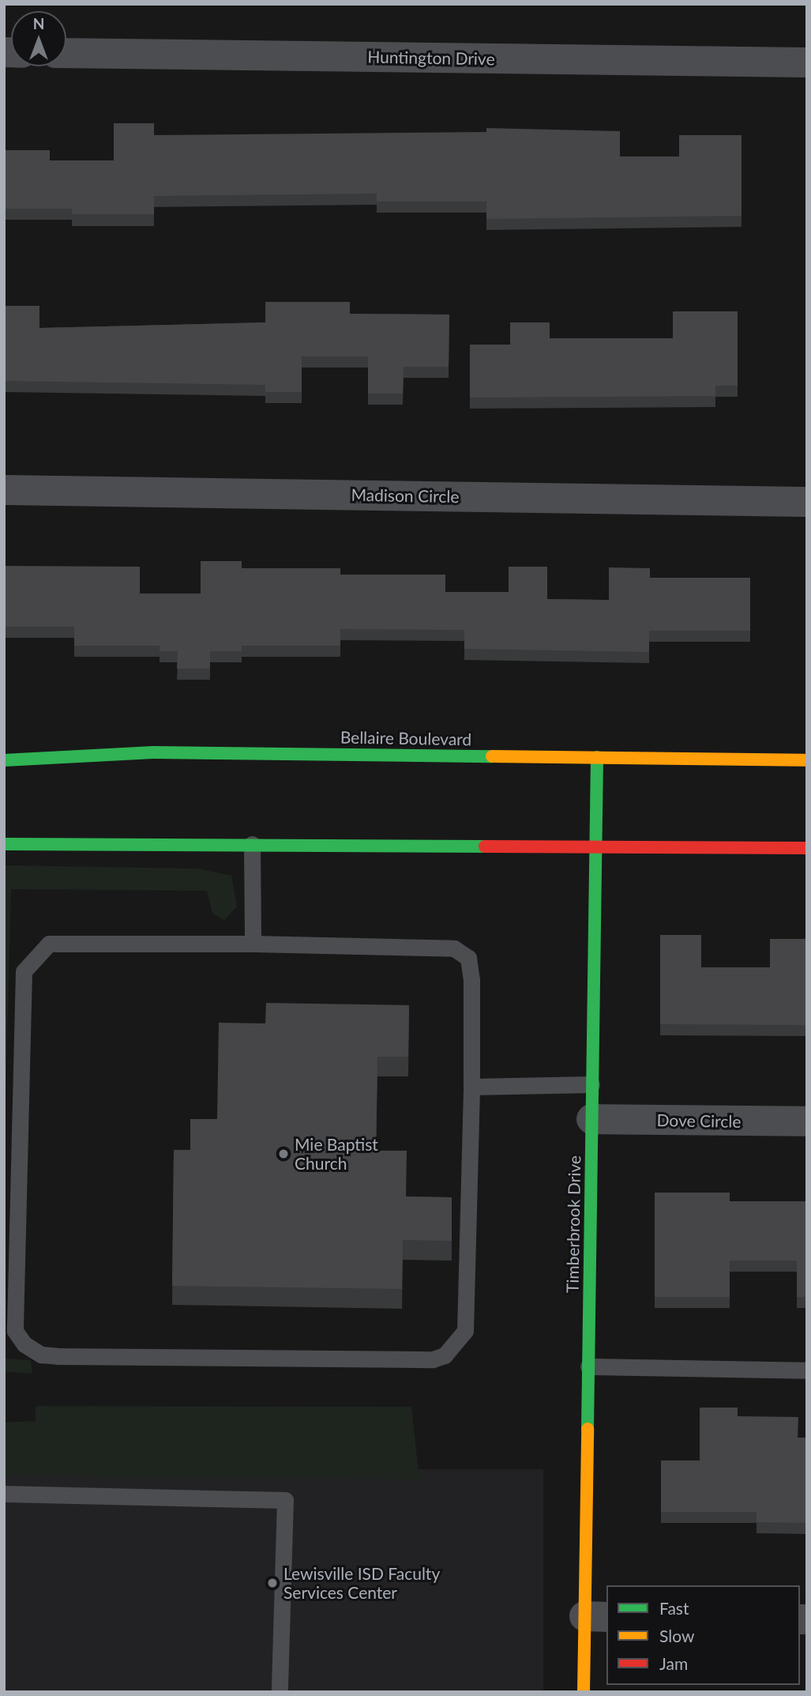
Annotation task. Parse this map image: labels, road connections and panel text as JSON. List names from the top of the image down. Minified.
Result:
{"streets":{"main road":["Bellaire Boulevard","Timberbrook Drive"],"street":["Huntington Drive","Madison Circle","Dove Circle"]},"crossings":[["Bellaire Boulevard","Timberbrook Drive"],["Dove Circle","Timberbrook Drive"]],"places":["Mie Baptist Church","Lewisville ISD Faculty Services Center"],"legend":["Fast","Slow","Jam"],"north":"top"}
